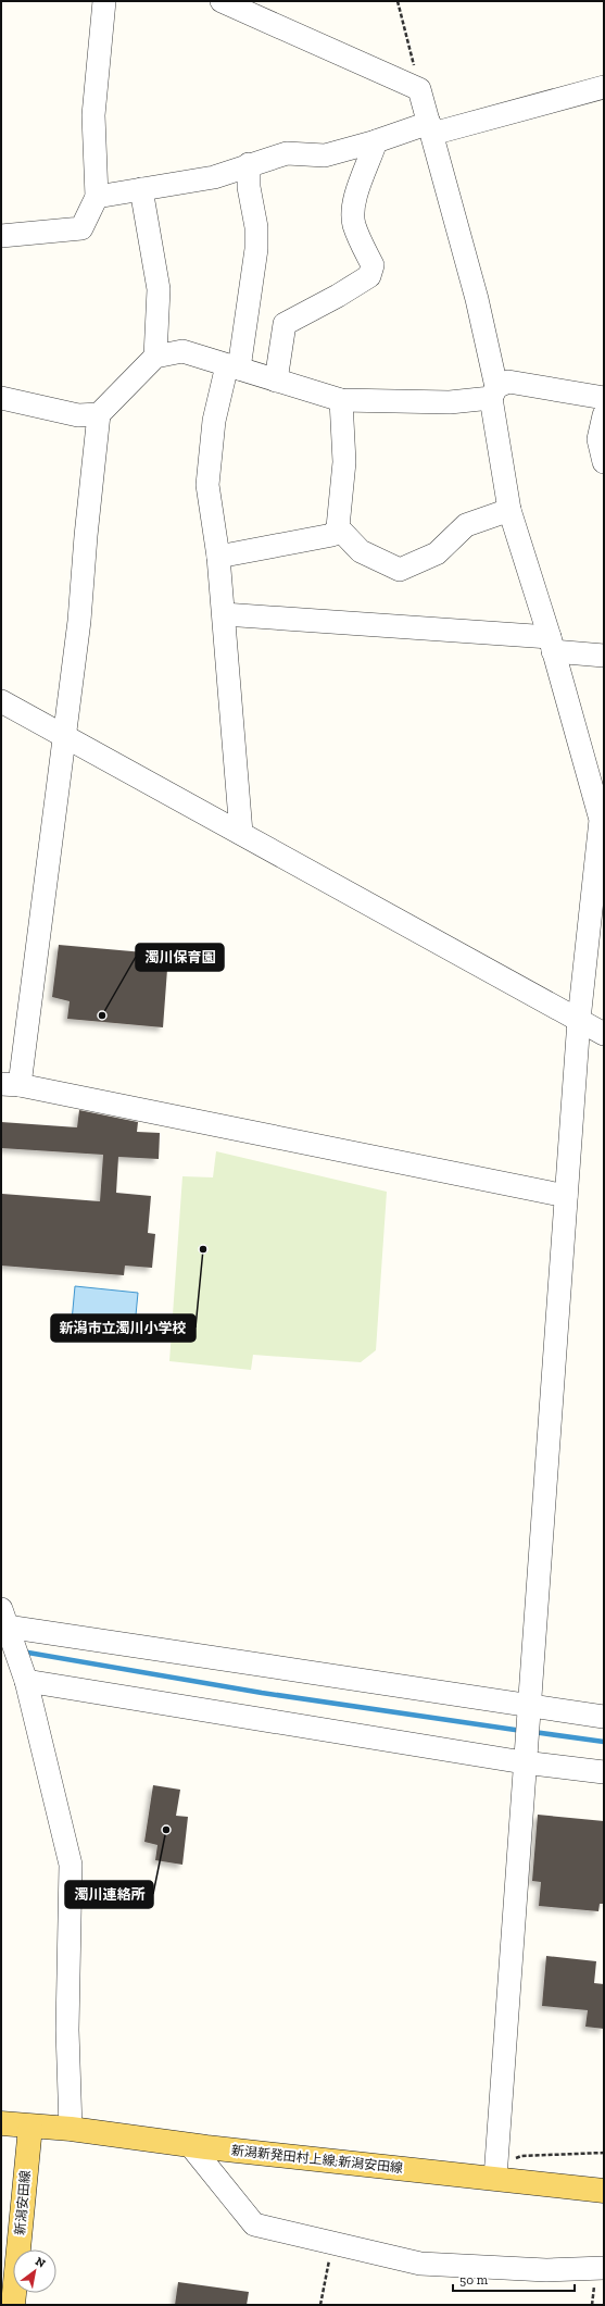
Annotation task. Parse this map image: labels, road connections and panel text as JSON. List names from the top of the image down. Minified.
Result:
{"streets":{"main road":["新潟新発田村上線;新潟安田線","新潟安田線"]},"crossings":[["新潟新発田村上線;新潟安田線","新潟安田線"]],"places":["濁川保育園","新潟市立濁川小学校","濁川連絡所"],"scale_bar":"50 m","north":"top right"}
